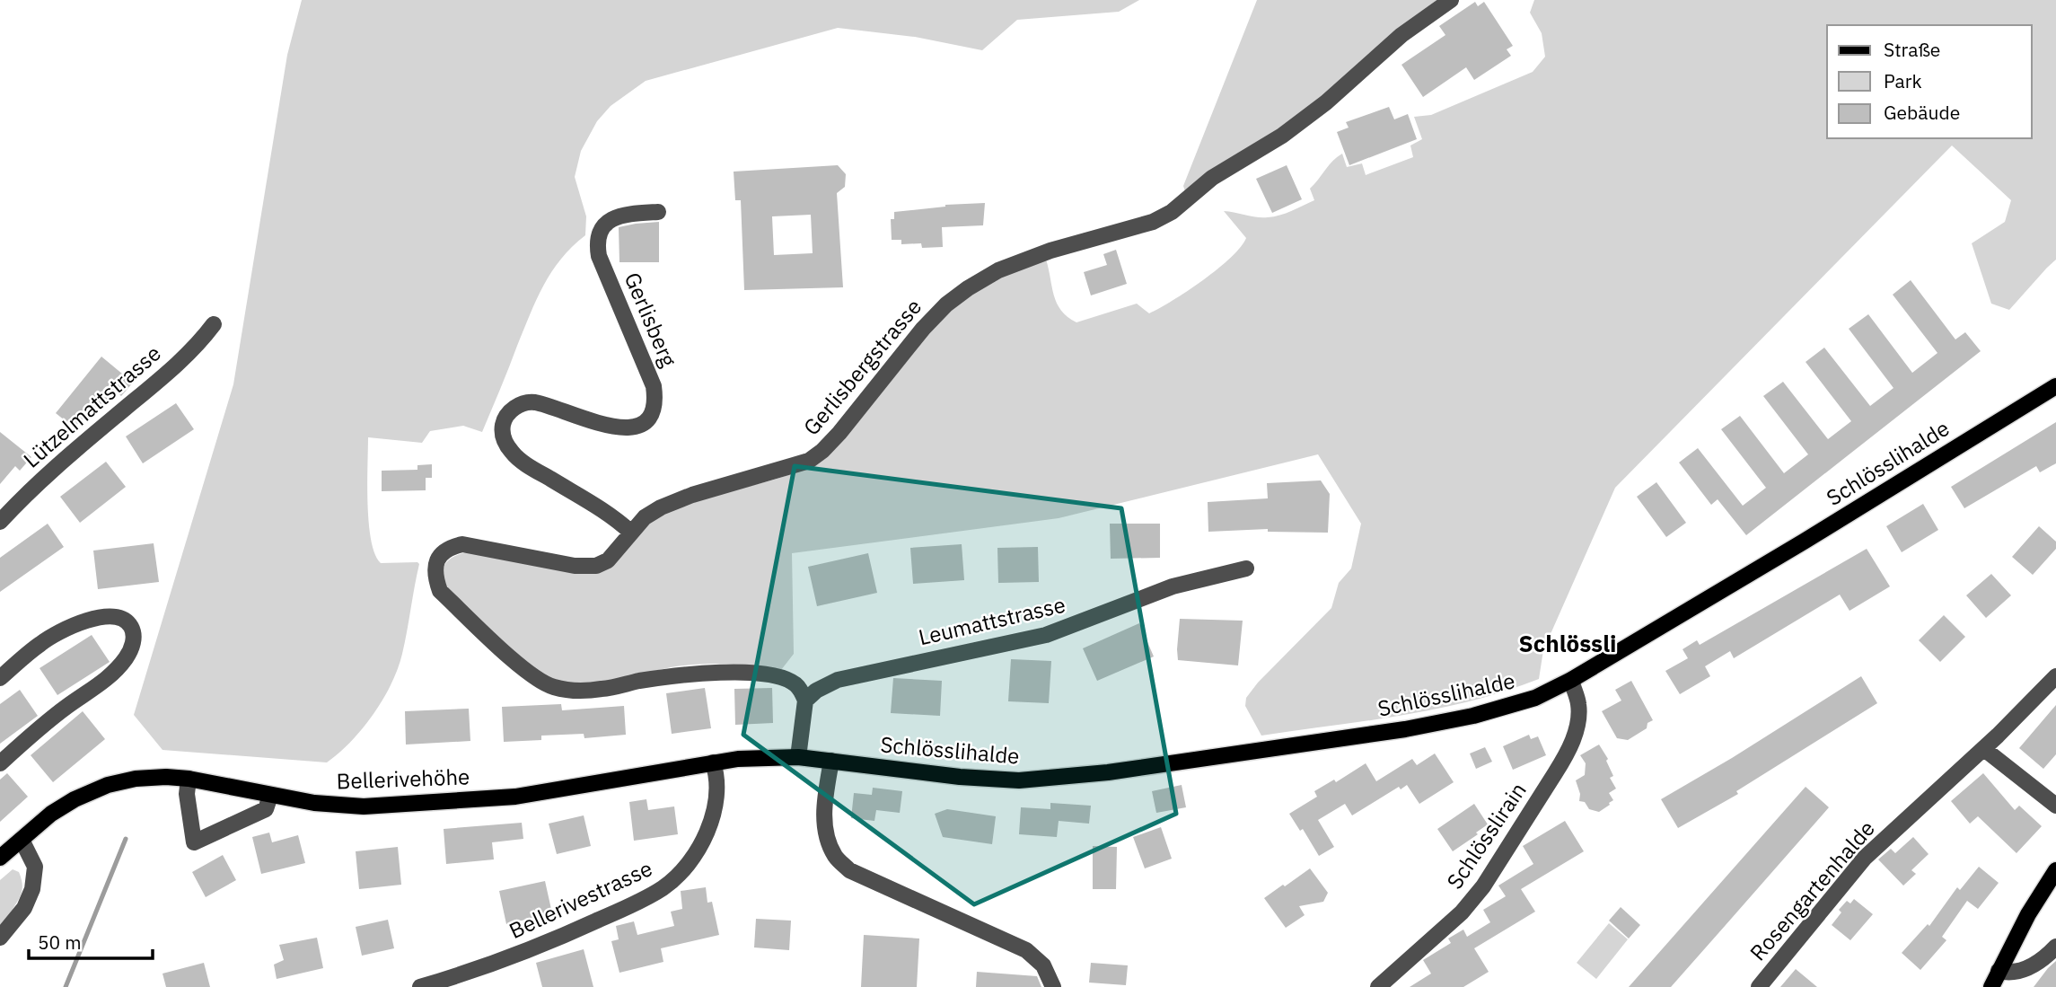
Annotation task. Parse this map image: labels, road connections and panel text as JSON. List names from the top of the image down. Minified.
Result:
{"streets":{"main road":["Schlösslihalde","Bellerivehöhe"],"street":["Gerlisberg","Gerlisbergstrasse","Lützelmattstrasse","Leumattstrasse","Schlösslirain","Rosengartenhalde","Bellerivestrasse"]},"crossings":[["Gerlisberg","Gerlisbergstrasse"],["Gerlisbergstrasse","Leumattstrasse"],["Schlösslihalde","Bellerivehöhe"],["Schlösslihalde","Schlösslirain"],["Bellerivehöhe","Bellerivestrasse"]],"districts":["Schlössli"],"legend":["Straße","Park","Gebäude"],"scale_bar":"50 m"}
